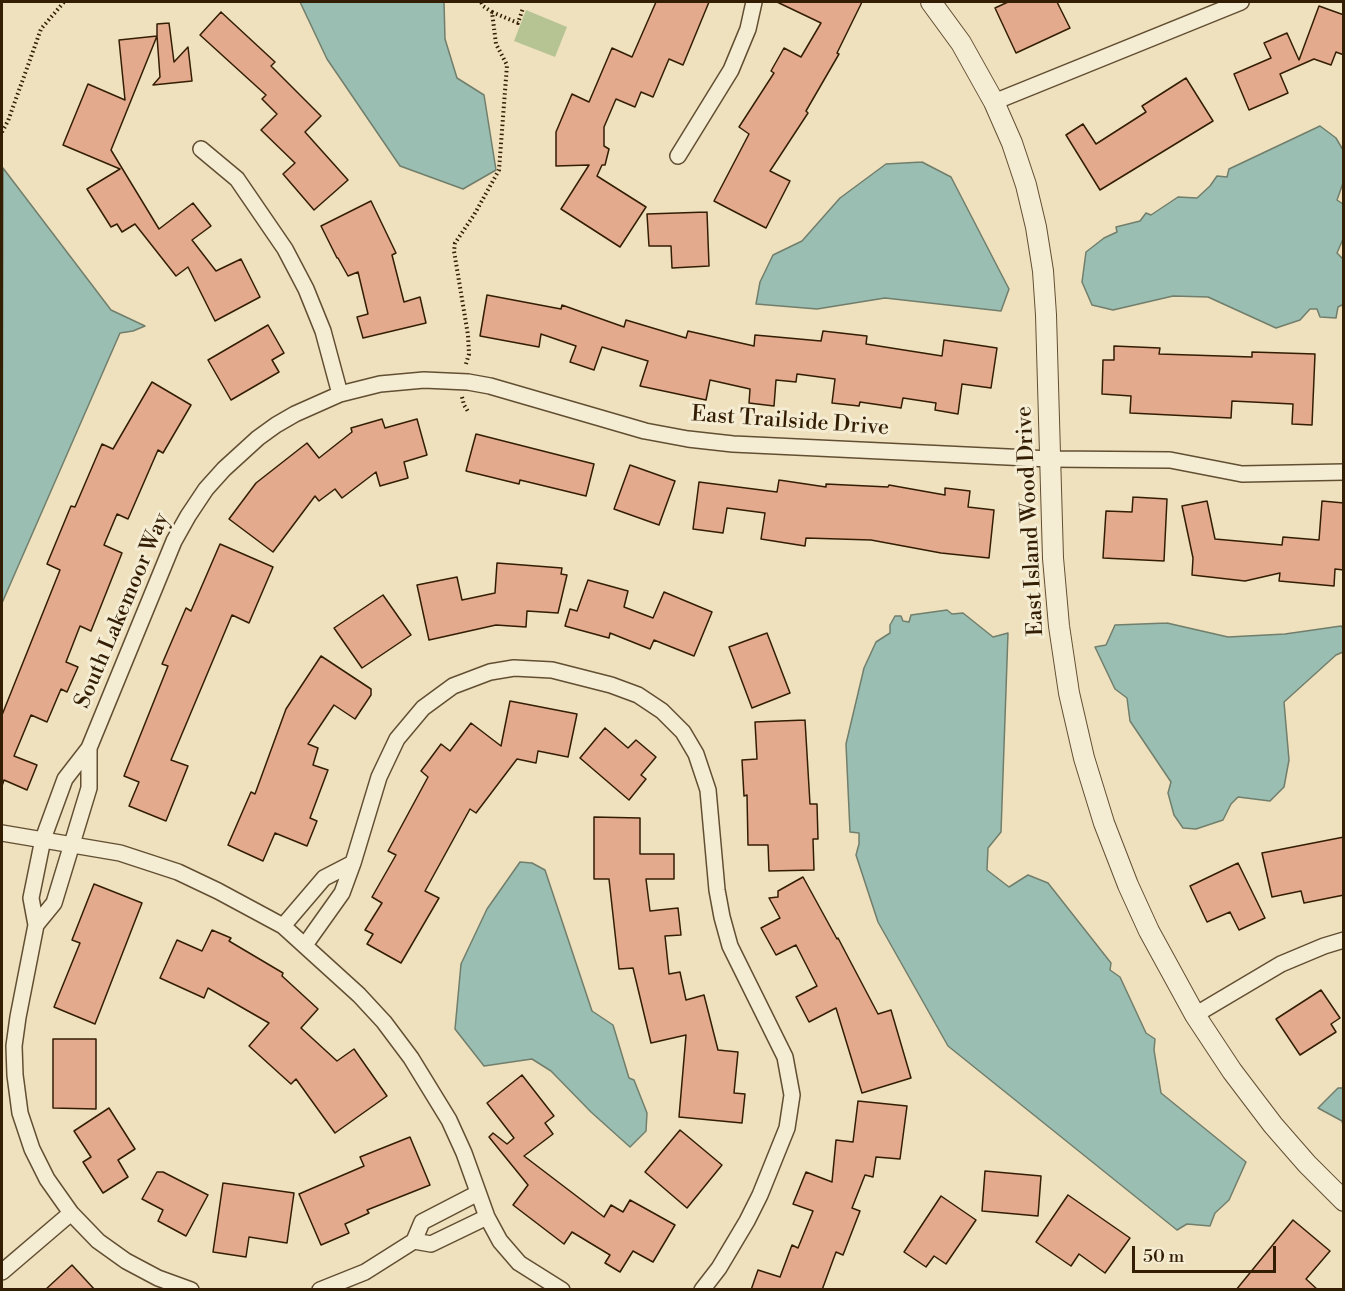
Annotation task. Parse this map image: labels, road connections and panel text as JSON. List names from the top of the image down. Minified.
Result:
{"streets":{"street":["East Trailside Drive","East Island Wood Drive","South Lakemoor Way"]},"crossings":[["East Trailside Drive","East Island Wood Drive"],["East Trailside Drive","South Lakemoor Way"]],"scale_bar":"50 m"}
